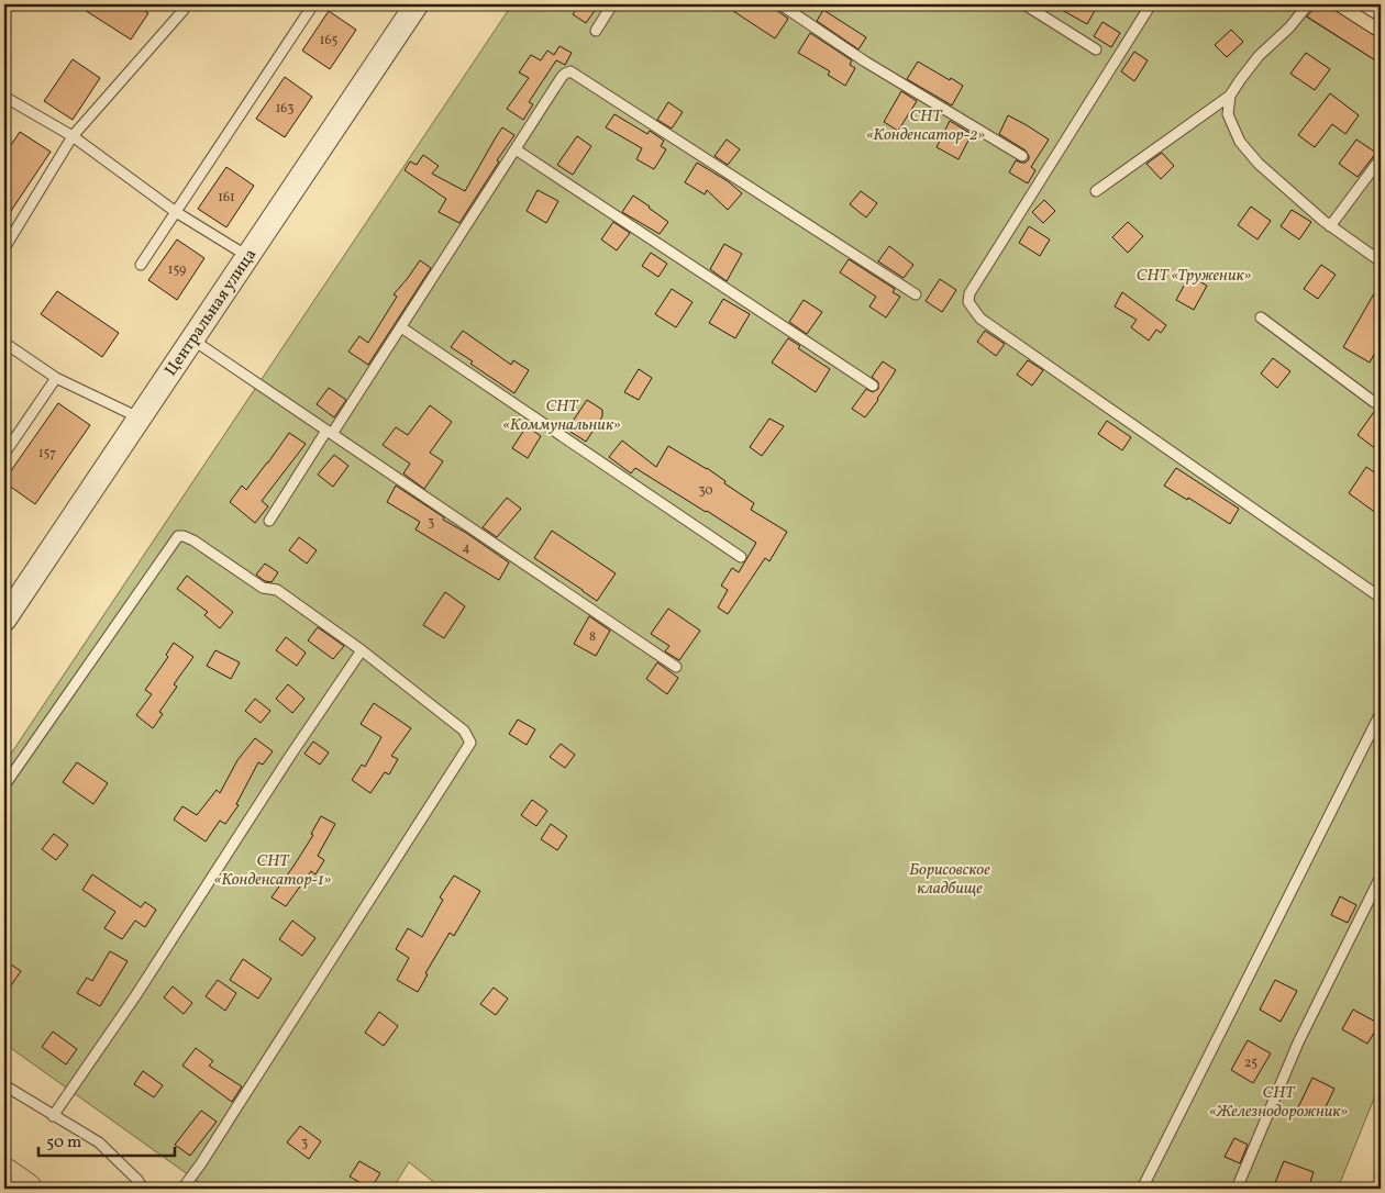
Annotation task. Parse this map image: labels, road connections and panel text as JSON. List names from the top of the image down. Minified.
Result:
{"streets":{"street":["Центральная улица"]},"parks":["СНТ «Конденсатор-2»","СНТ «Труженик»","СНТ «Коммунальник»","СНТ «Конденсатор-1»","Борисовское кладбище","СНТ «Железнодорожник»"],"house_numbers":["165","163","161","159","157","30","3","4","8","25","3"],"scale_bar":"50 m"}
